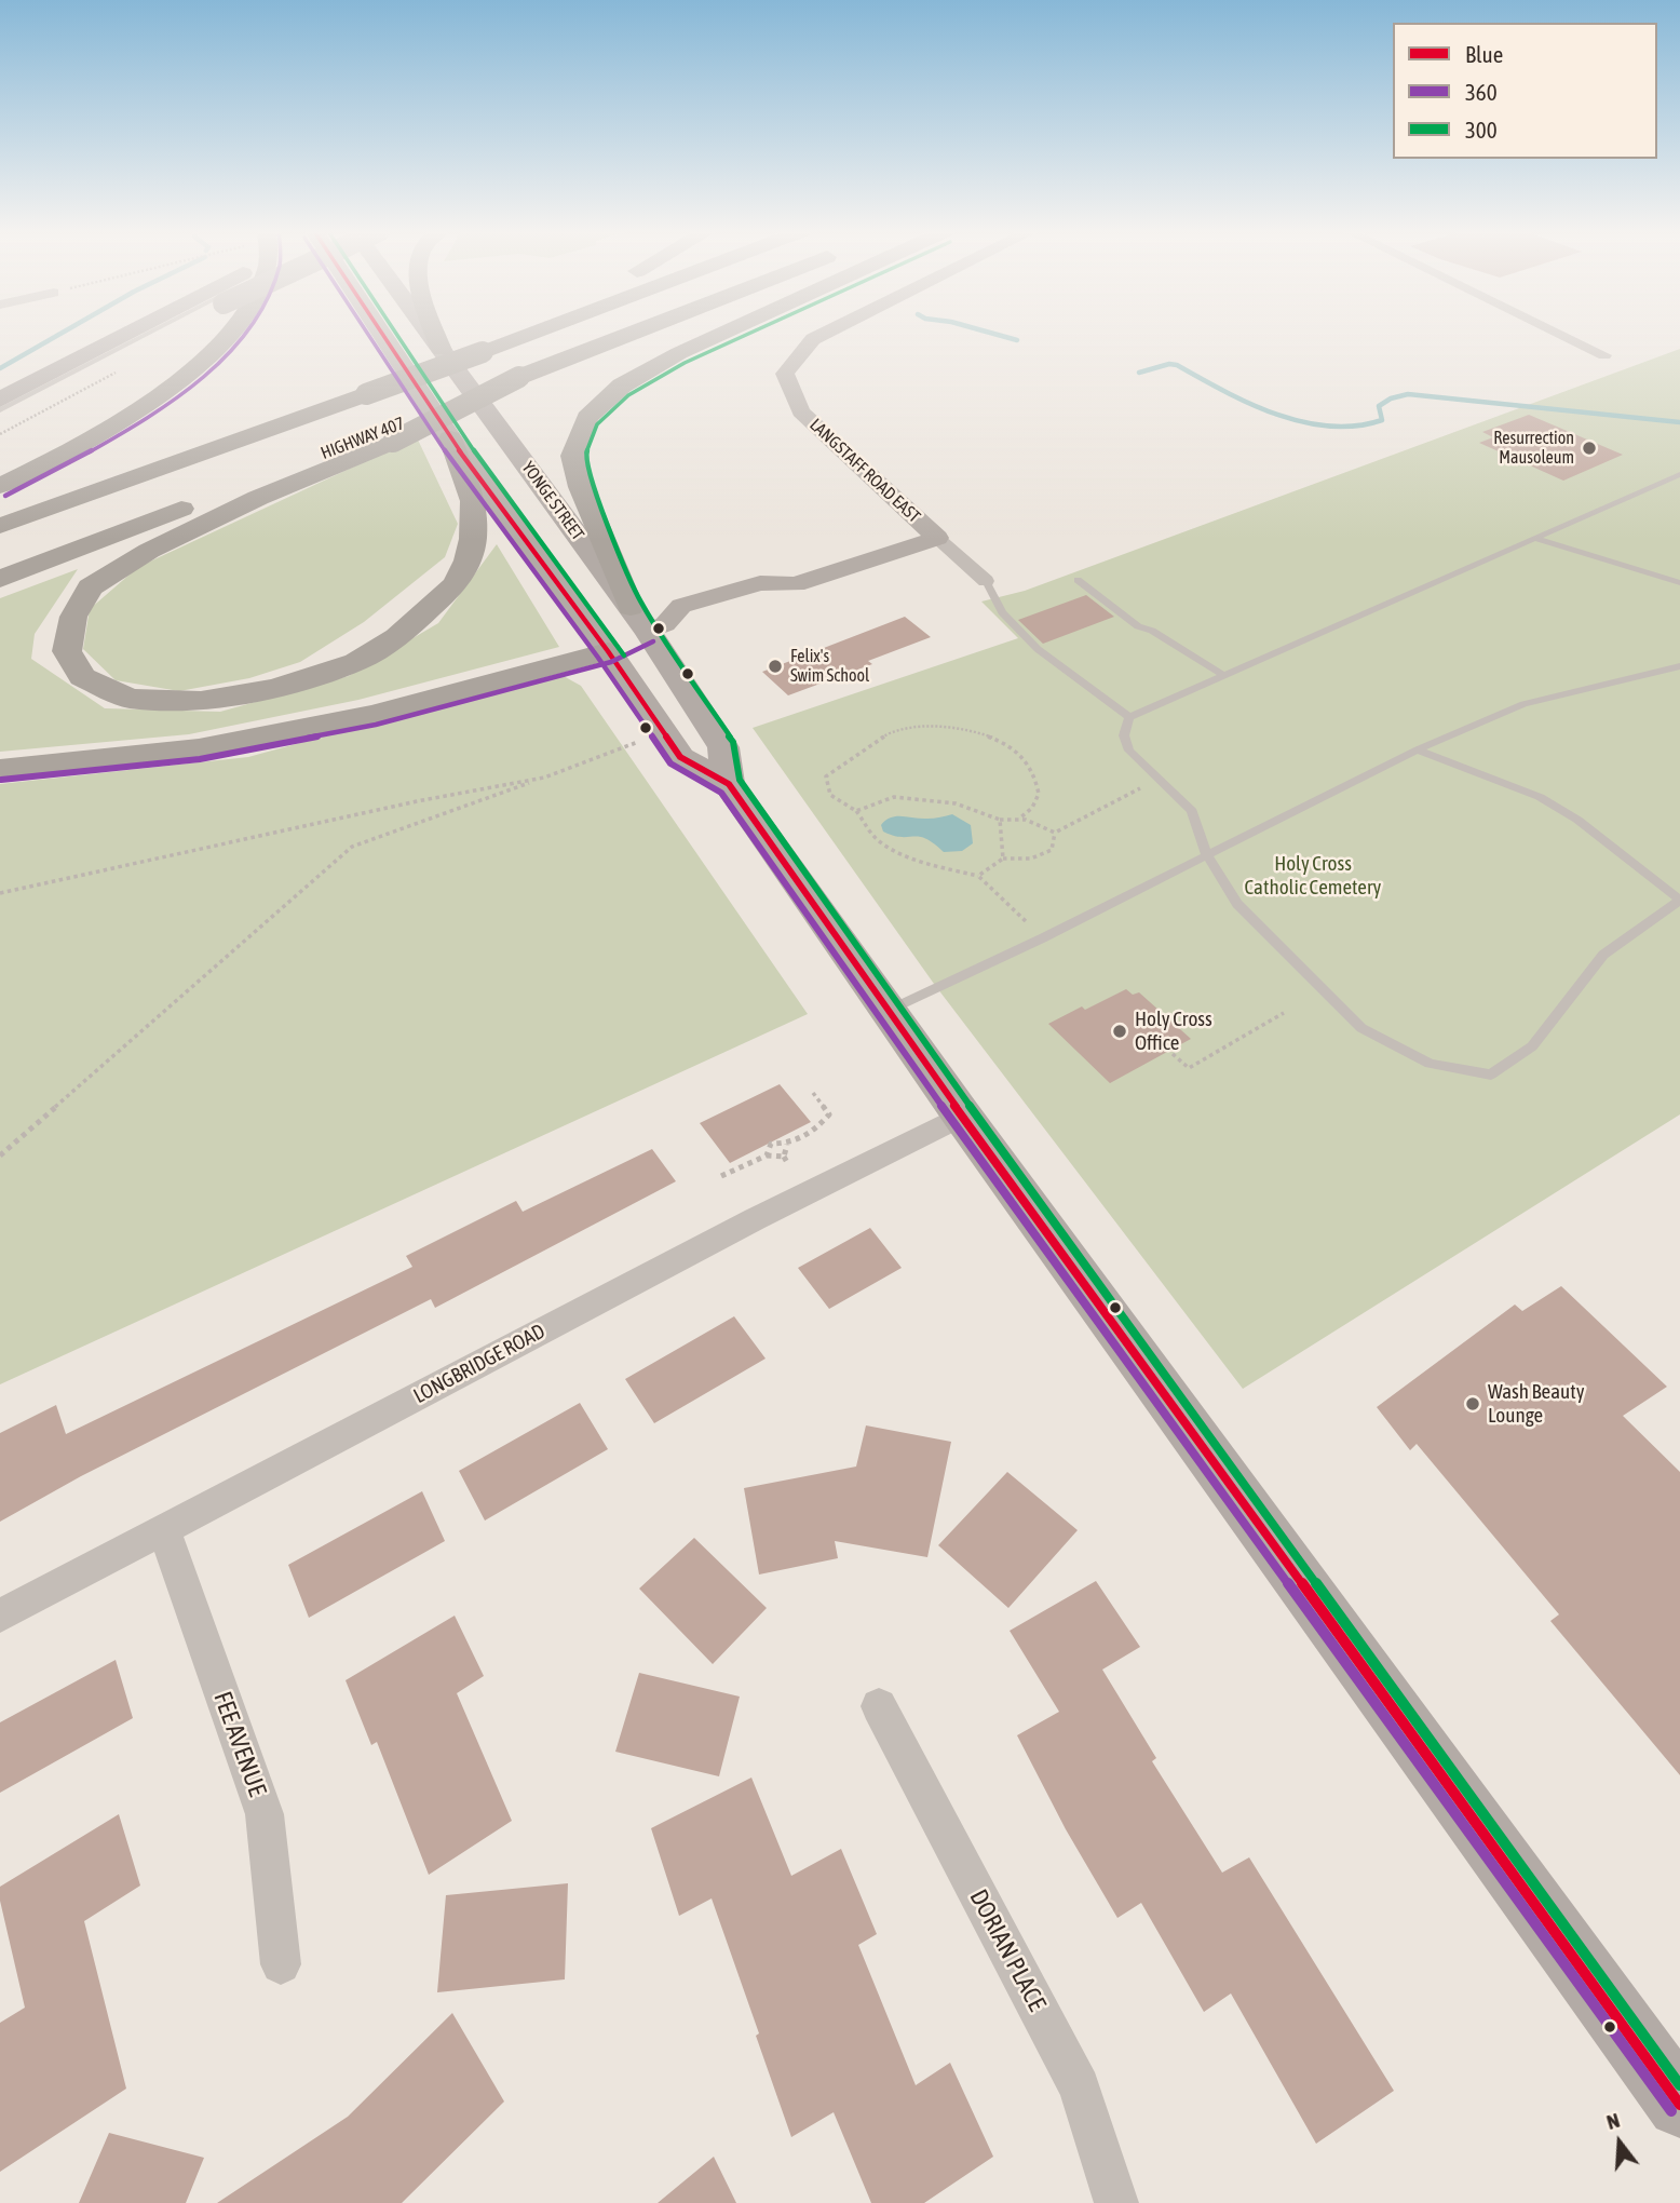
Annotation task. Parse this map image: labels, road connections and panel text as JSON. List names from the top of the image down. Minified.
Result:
{"streets":{"highway":["HIGHWAY 407"],"main road":["YONGE STREET"],"street":["LANGSTAFF ROAD EAST","LONGBRIDGE ROAD","FEE AVENUE","DORIAN PLACE"]},"crossings":[["LANGSTAFF ROAD EAST","YONGE STREET"],["YONGE STREET","LONGBRIDGE ROAD"],["LONGBRIDGE ROAD","FEE AVENUE"]],"parks":["Holy Cross Catholic Cemetery"],"places":["Resurrection Mausoleum","Felix's Swim School","Holy Cross Office","Wash Beauty Lounge"],"lines":["transit line Blue","transit line 360","transit line 300"],"legend":["Blue","360","300"],"north":"top"}
